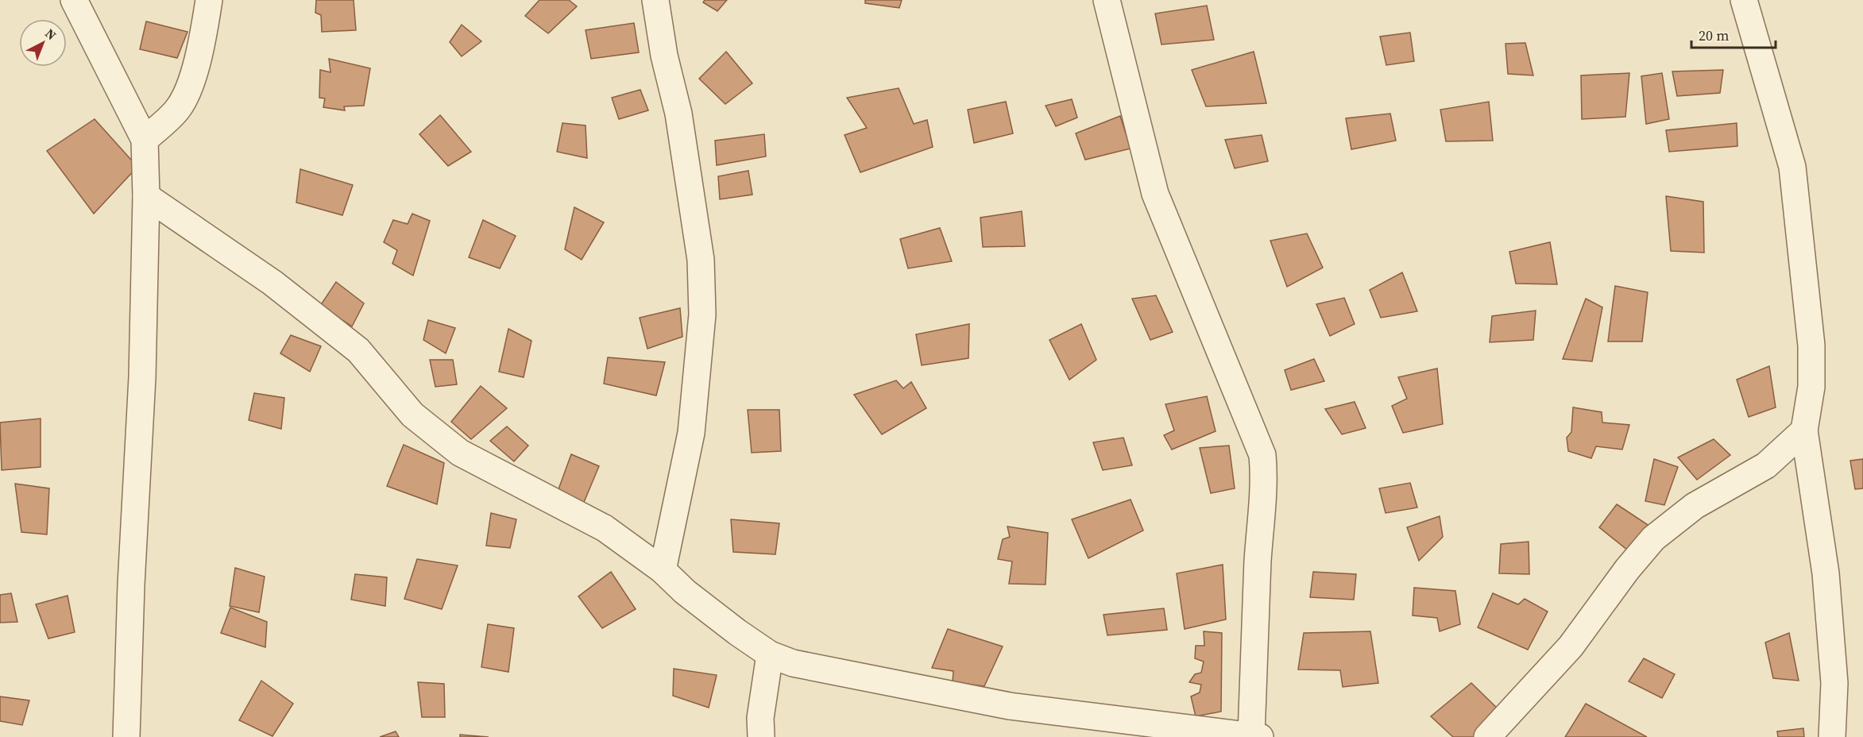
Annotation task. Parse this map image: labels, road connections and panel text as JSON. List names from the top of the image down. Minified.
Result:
{"scale_bar":"20 m","north":"top right"}
